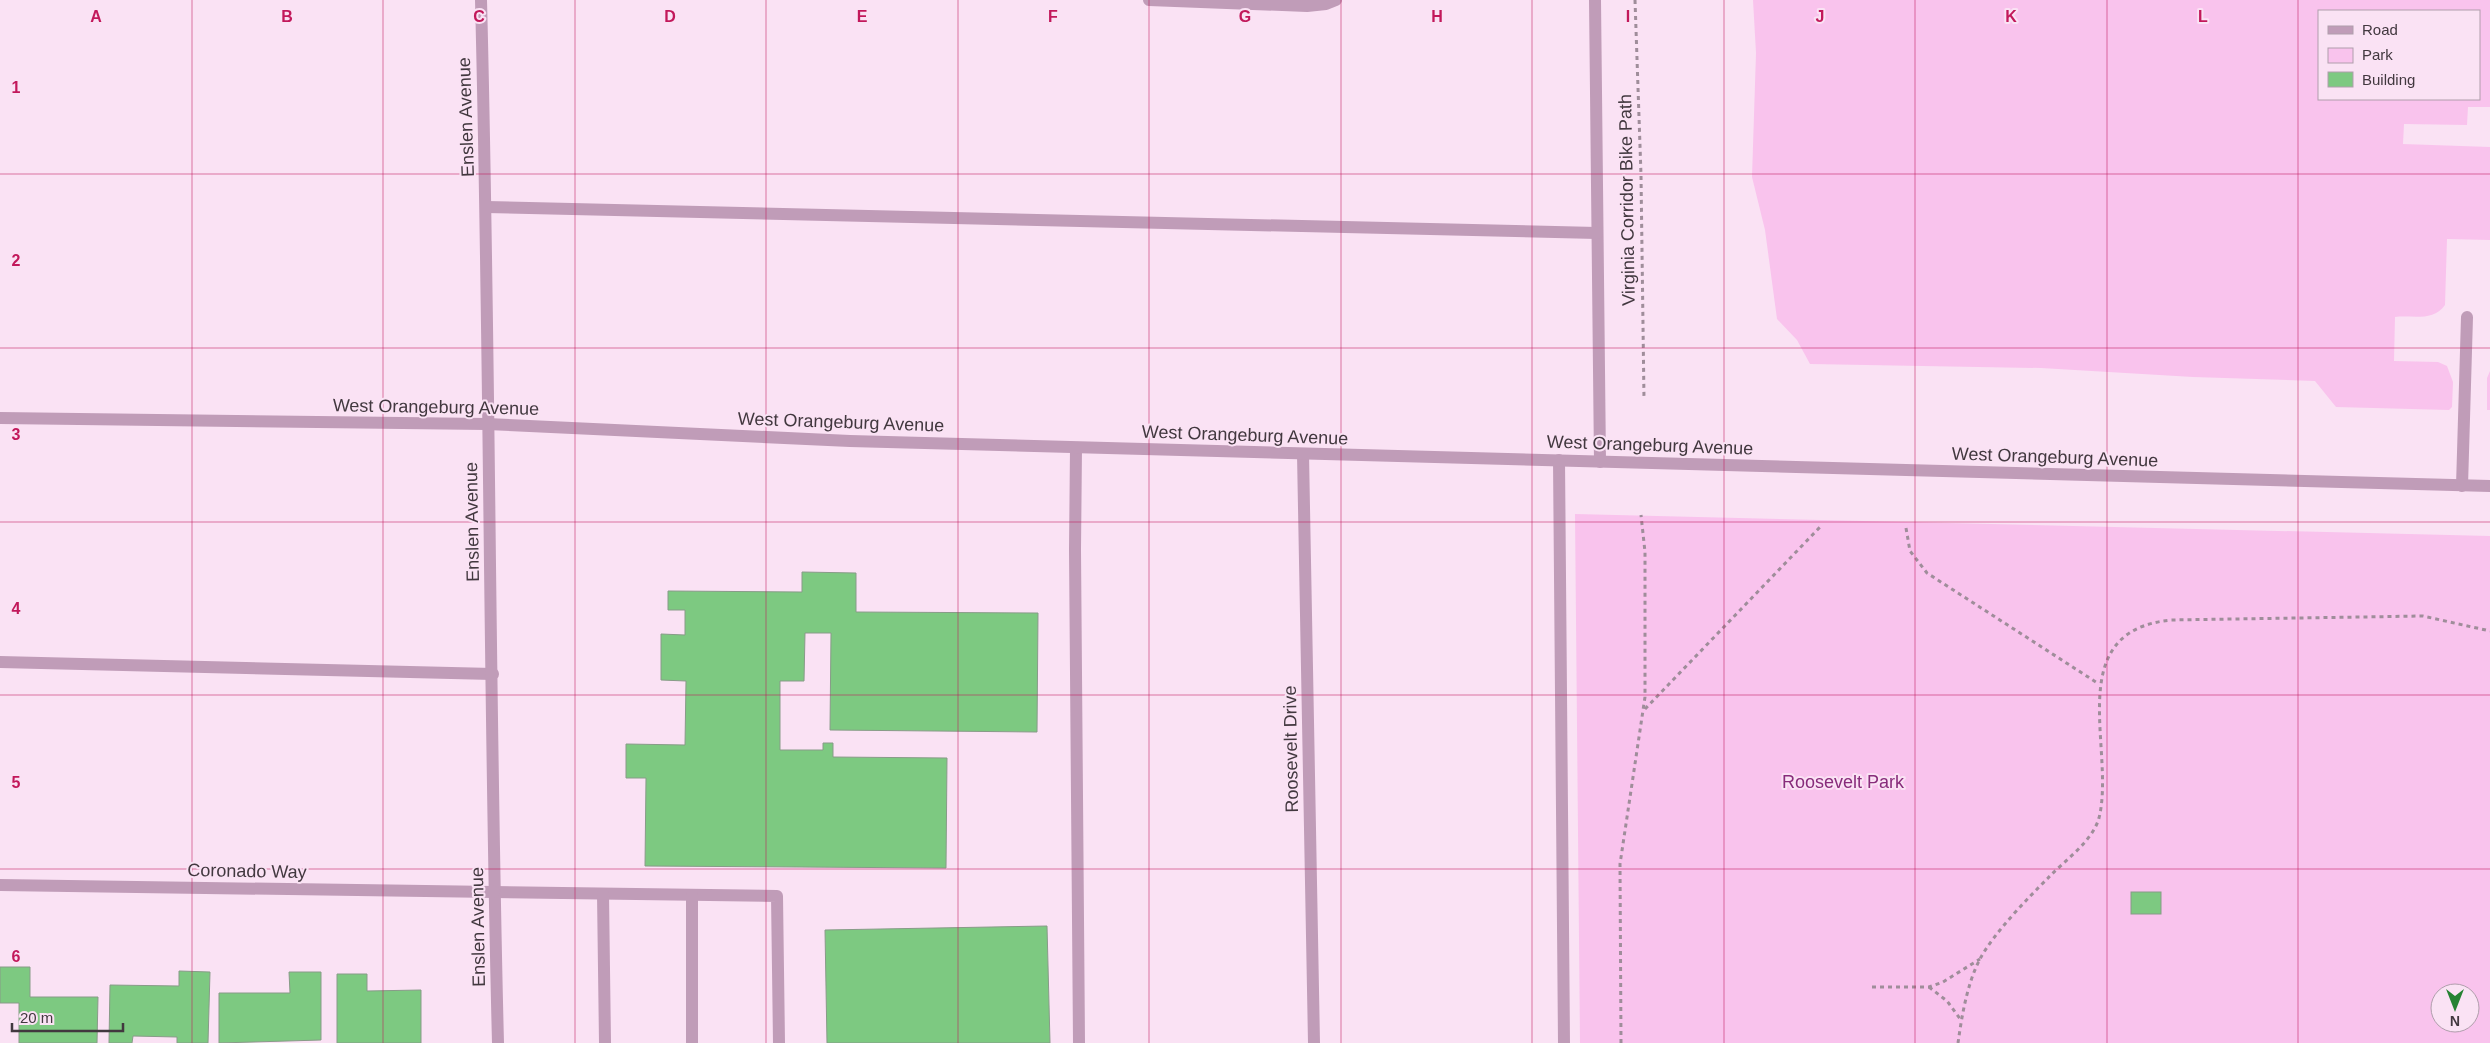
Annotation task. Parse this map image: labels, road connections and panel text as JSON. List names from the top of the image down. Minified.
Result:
{"streets":{"street":["Enslen Avenue","West Orangeburg Avenue","Roosevelt Drive","Coronado Way"],"path":["Virginia Corridor Bike Path"]},"crossings":[["Enslen Avenue","West Orangeburg Avenue"],["Enslen Avenue","Coronado Way"],["West Orangeburg Avenue","Roosevelt Drive"]],"parks":["Roosevelt Park"],"legend":["Road","Park","Building"],"scale_bar":"20 m","north":"bottom","grid":{"columns":["A","B","C","D","E","F","G","H","I","J","K","L"],"rows":["1","2","3","4","5","6"]}}
